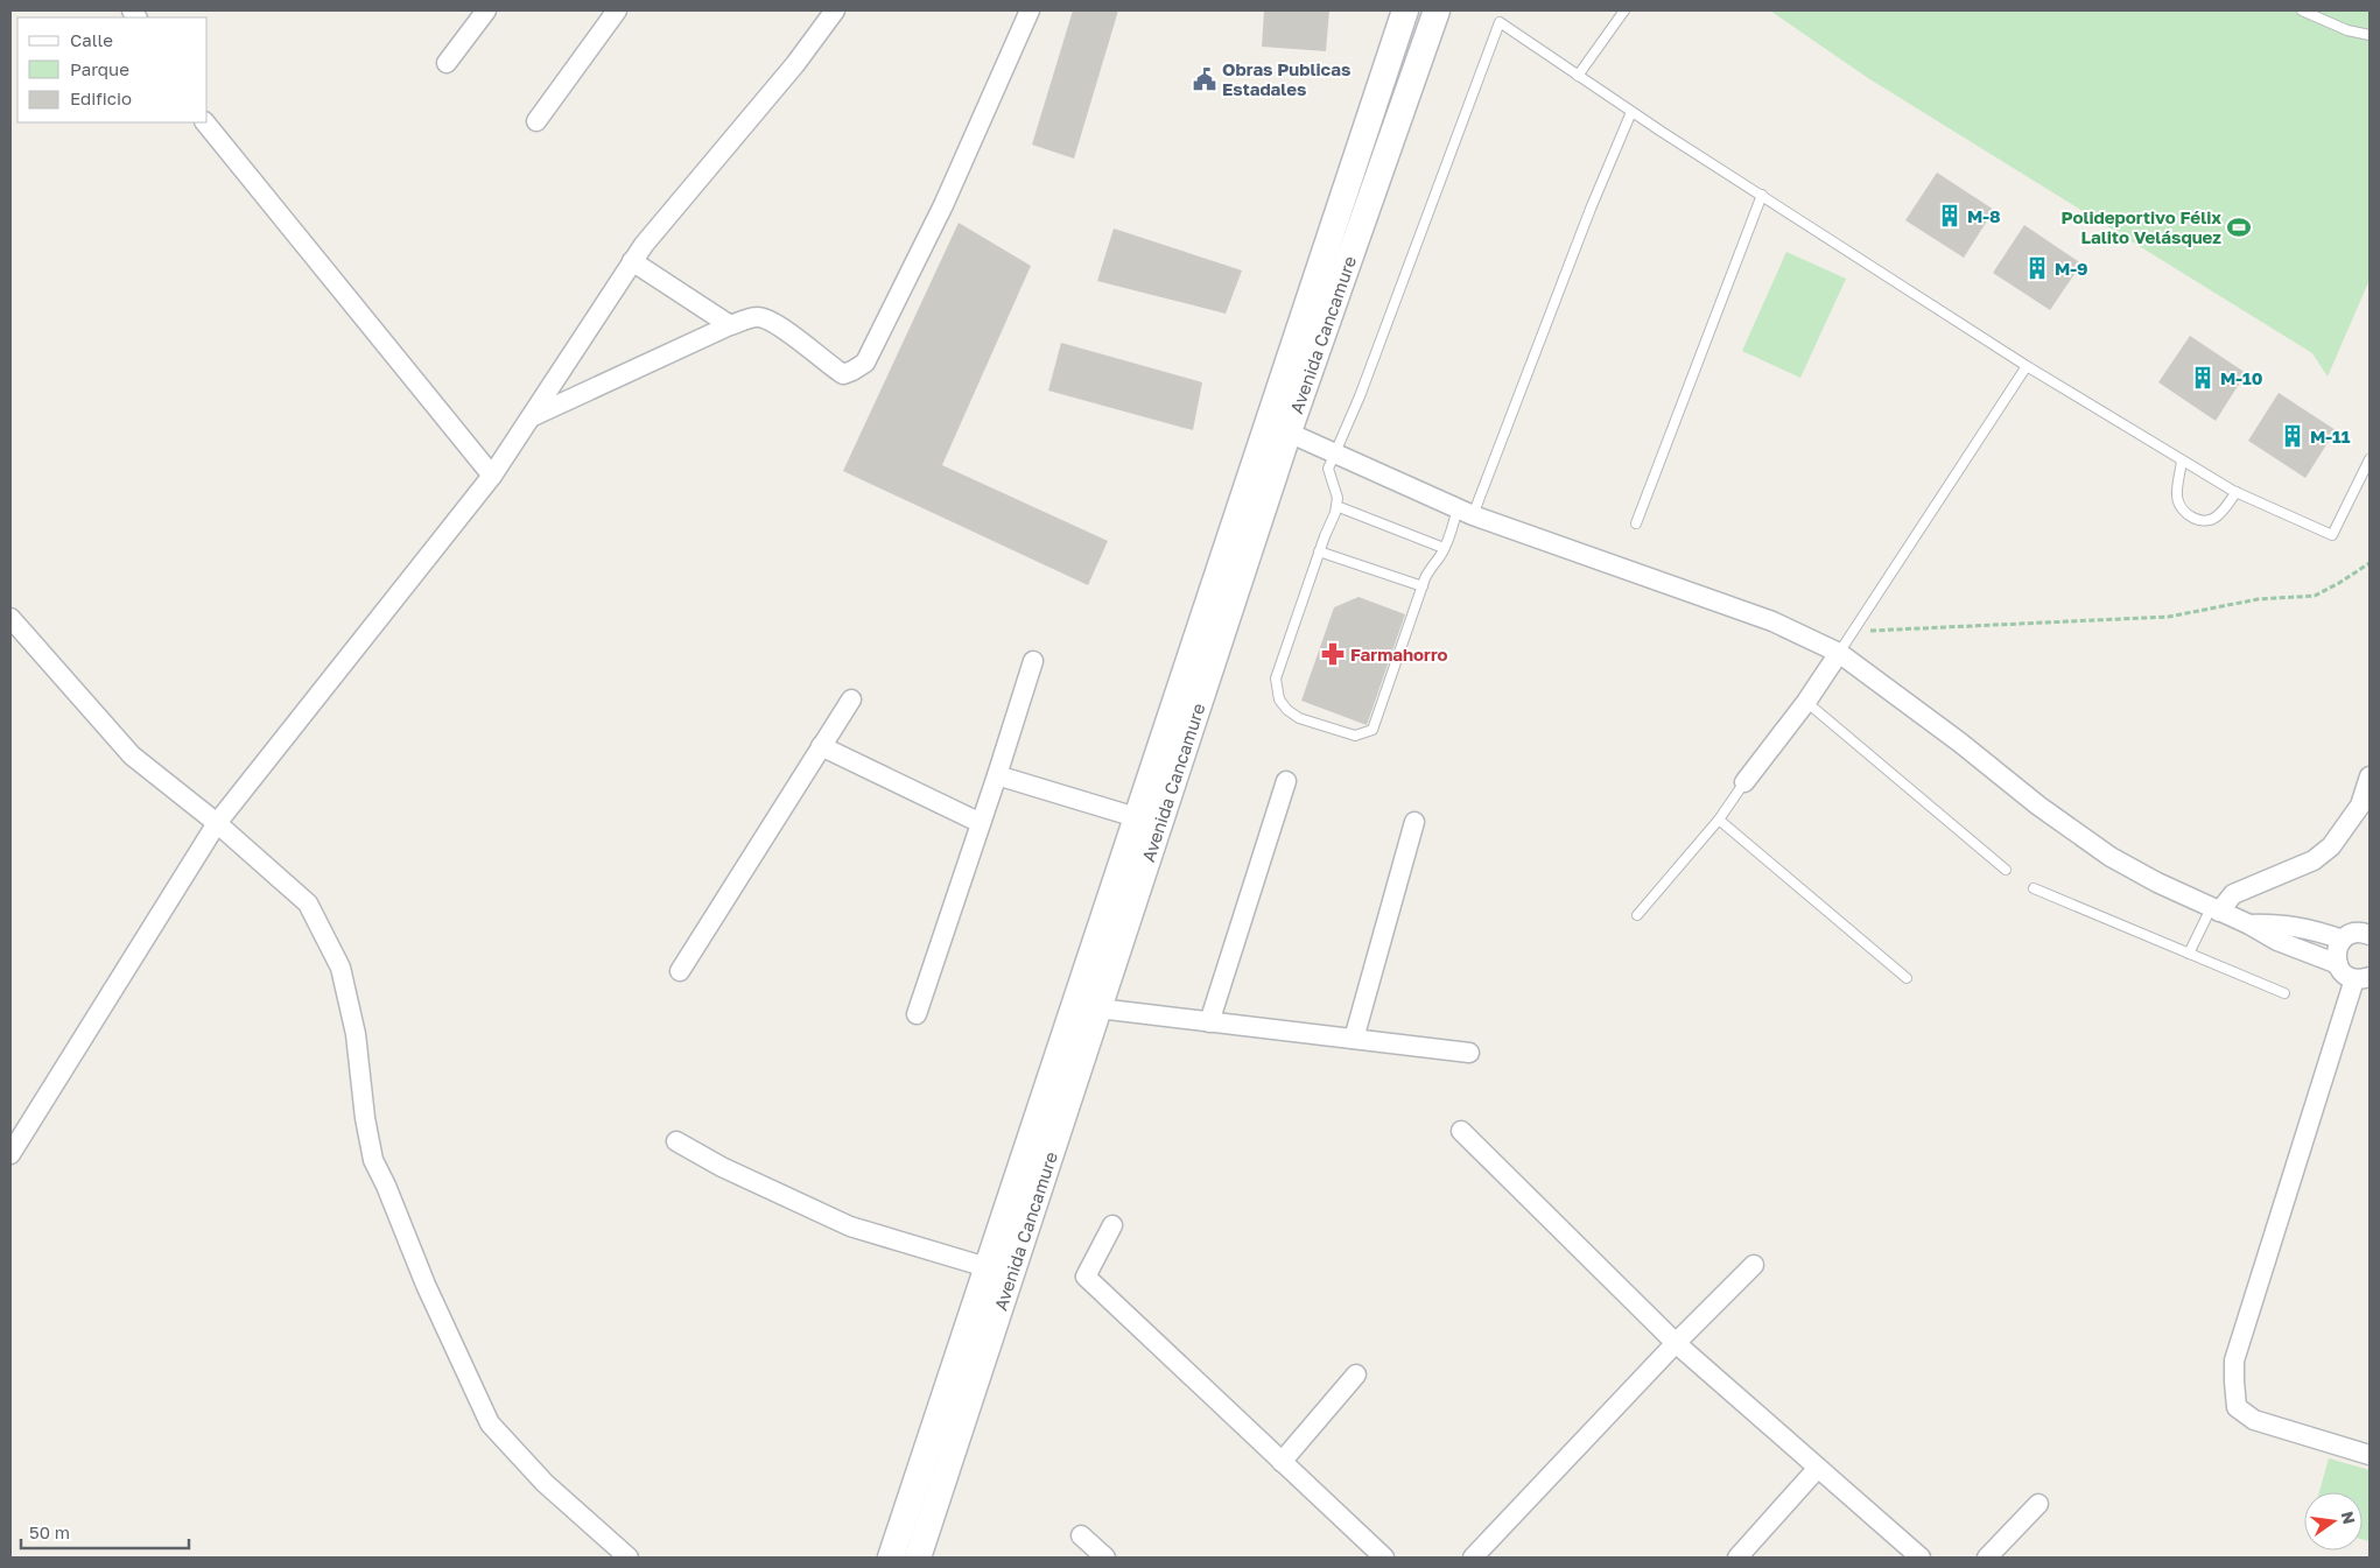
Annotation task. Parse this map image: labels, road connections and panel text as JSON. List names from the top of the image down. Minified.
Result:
{"streets":{"main road":["Avenida Cancamure"]},"places":{"public building":["Obras Publicas Estadales"],"building":["M-8","M-9","M-10","M-11"],"sports":["Polideportivo Félix Lalito Velásquez"],"pharmacy":["Farmahorro"]},"legend":["Calle","Parque","Edificio"],"scale_bar":"50 m","north":"right"}
